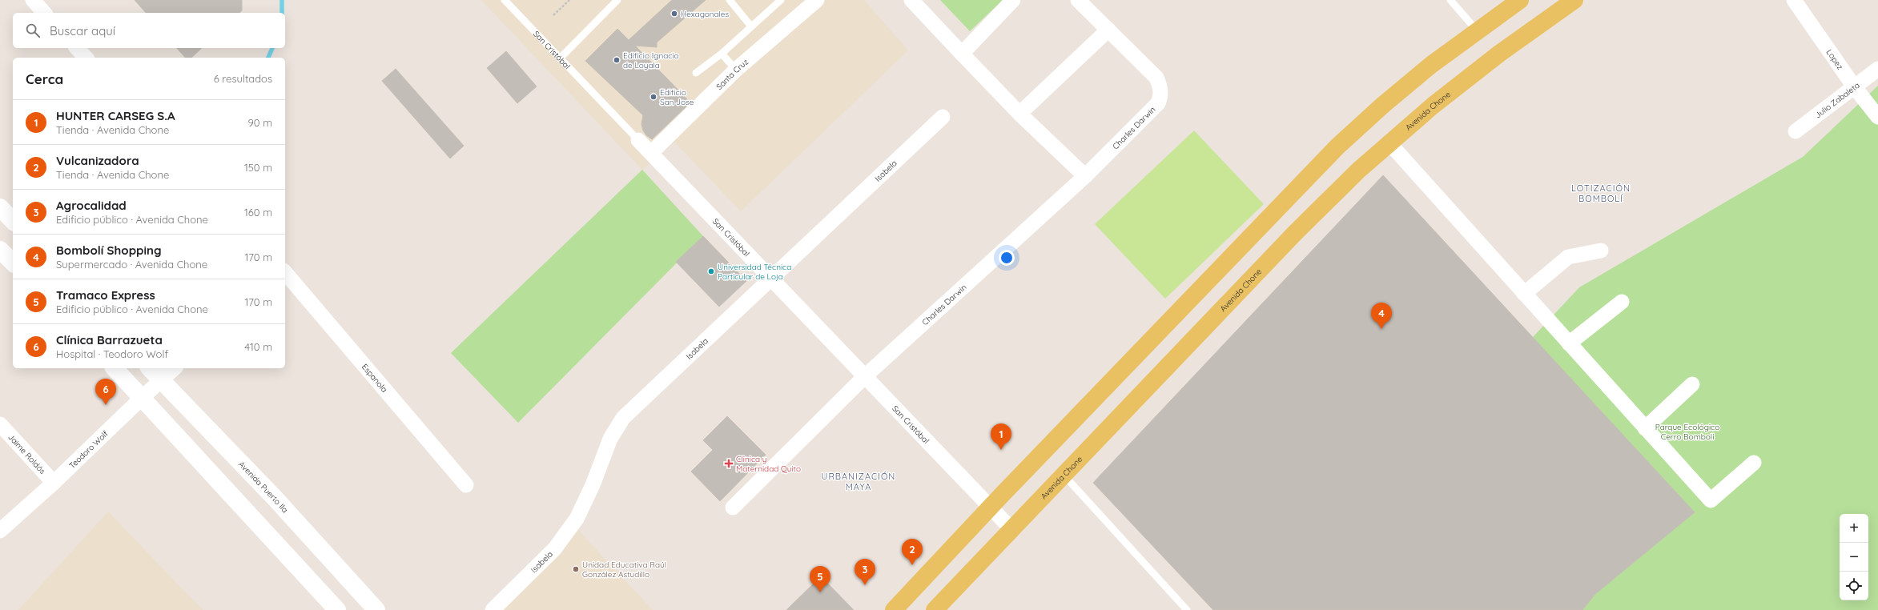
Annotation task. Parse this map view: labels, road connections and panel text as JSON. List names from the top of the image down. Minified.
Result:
{"streets":{"main road":["Avenida Chone"],"street":["San Cristóbal","Lopez","Santa Cruz","Julio Zabaleta","Charles Darwin","Isabela","Espanola","Teodoro Wolf","Jaime Roldós","Avenida Puerto Ila"]},"crossings":[["San Cristóbal","Santa Cruz"],["San Cristóbal","Avenida Chone"],["San Cristóbal","Charles Darwin"],["San Cristóbal","Isabela"],["Lopez","Julio Zabaleta"],["Teodoro Wolf","Jaime Roldós"],["Teodoro Wolf","Avenida Puerto Ila"]],"districts":["LOTIZACIÓN BOMBOLÍ","URBANIZACIÓN MAYA"],"parks":["Parque Ecológico Cerro Bomboli"],"places":{"other":["Hexagonales","Edificio Ignacio de Loyala","Edificio San Jose","Universidad Técnica Particular de Loja","Unidad Educativa Raúl González Astudillo"],"health":["Clinica y Maternidad Quito"]},"page":{"search":"Buscar aquí","heading":["Cerca","6 resultados"],"list":[{"mark":"1","name":"HUNTER CARSEG S.A","note":"Tienda · Avenida Chone","value":"90 m"},{"mark":"2","name":"Vulcanizadora","note":"Tienda · Avenida Chone","value":"150 m"},{"mark":"3","name":"Agrocalidad","note":"Edificio público · Avenida Chone","value":"160 m"},{"mark":"4","name":"Bombolí Shopping","note":"Supermercado · Avenida Chone","value":"170 m"},{"mark":"5","name":"Tramaco Express","note":"Edificio público · Avenida Chone","value":"170 m"},{"mark":"6","name":"Clínica Barrazueta","note":"Hospital · Teodoro Wolf","value":"410 m"}],"pins":["4","6","1","2","3","5"],"map_buttons":["+","−"]}}
